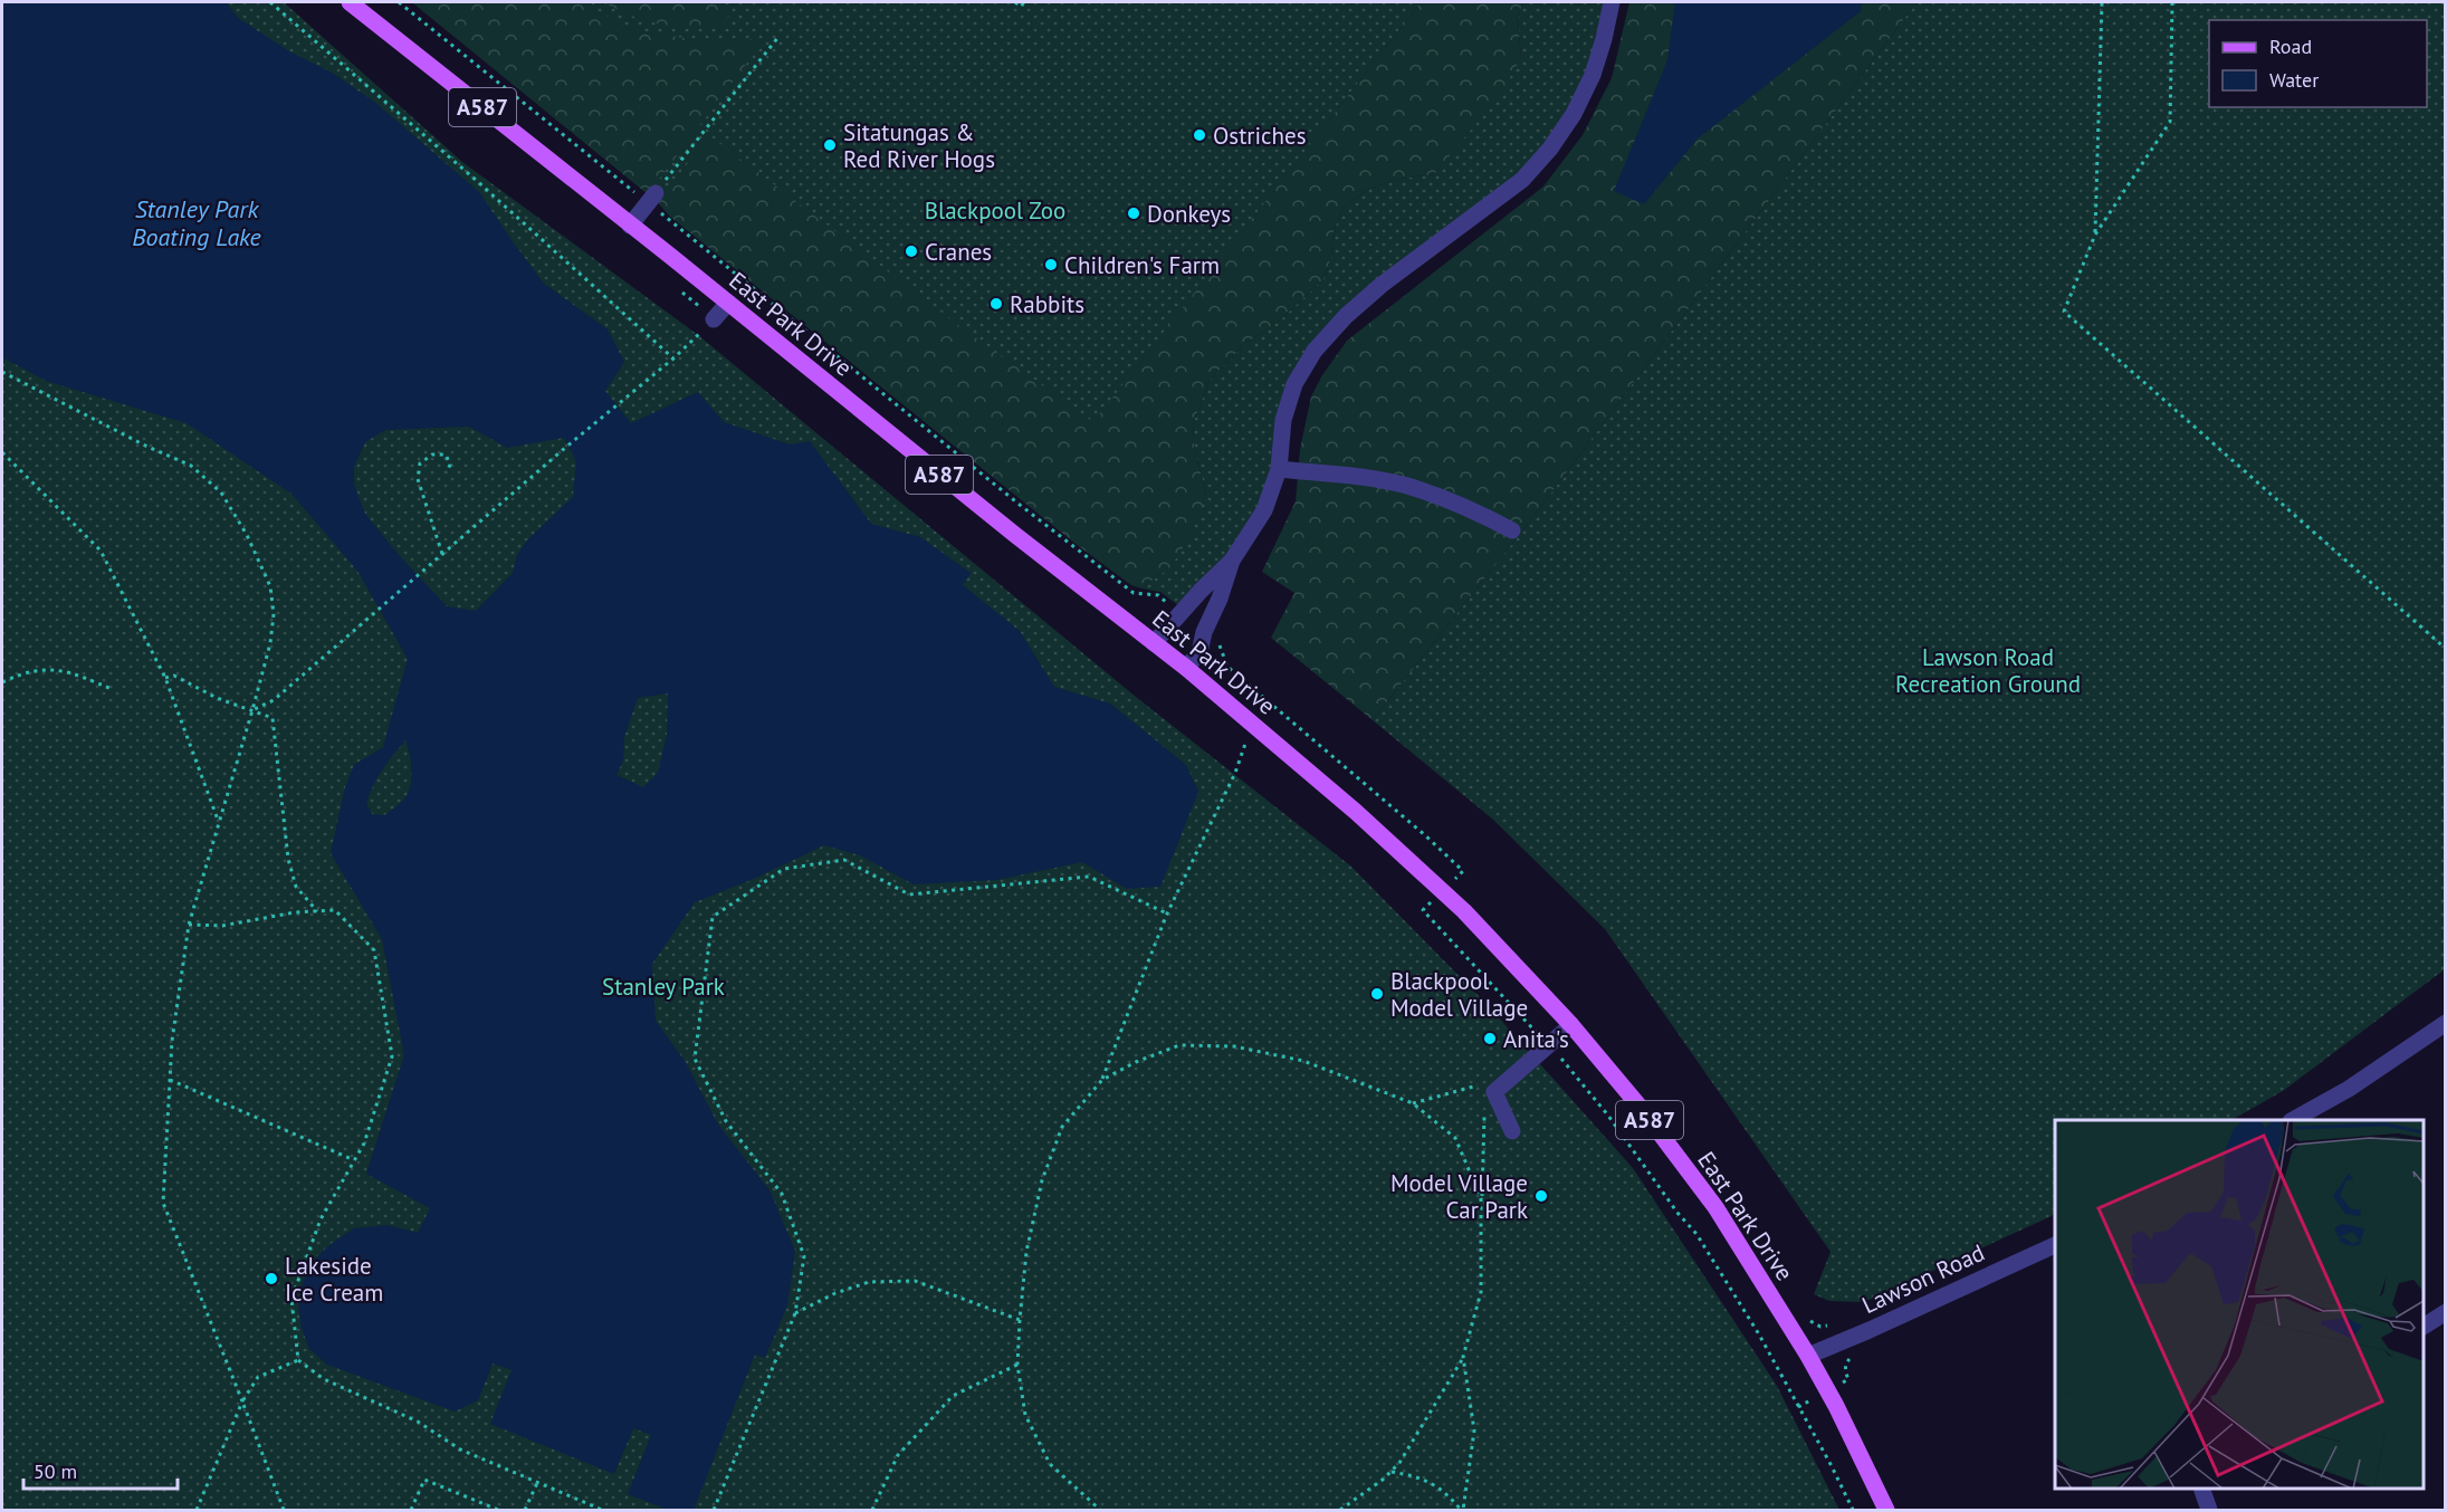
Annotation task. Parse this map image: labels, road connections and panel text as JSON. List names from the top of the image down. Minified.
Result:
{"streets":{"main road":["A587","East Park Drive"],"street":["Lawson Road"]},"crossings":[["East Park Drive","Lawson Road"]],"water":["Stanley Park Boating Lake"],"parks":["Blackpool Zoo","Lawson Road Recreation Ground","Stanley Park"],"places":["Ostriches","Sitatungas & Red River Hogs","Donkeys","Cranes","Children's Farm","Rabbits","Blackpool Model Village","Anita's","Model Village Car Park","Lakeside Ice Cream"],"legend":["Road","Water"],"scale_bar":"50 m"}
